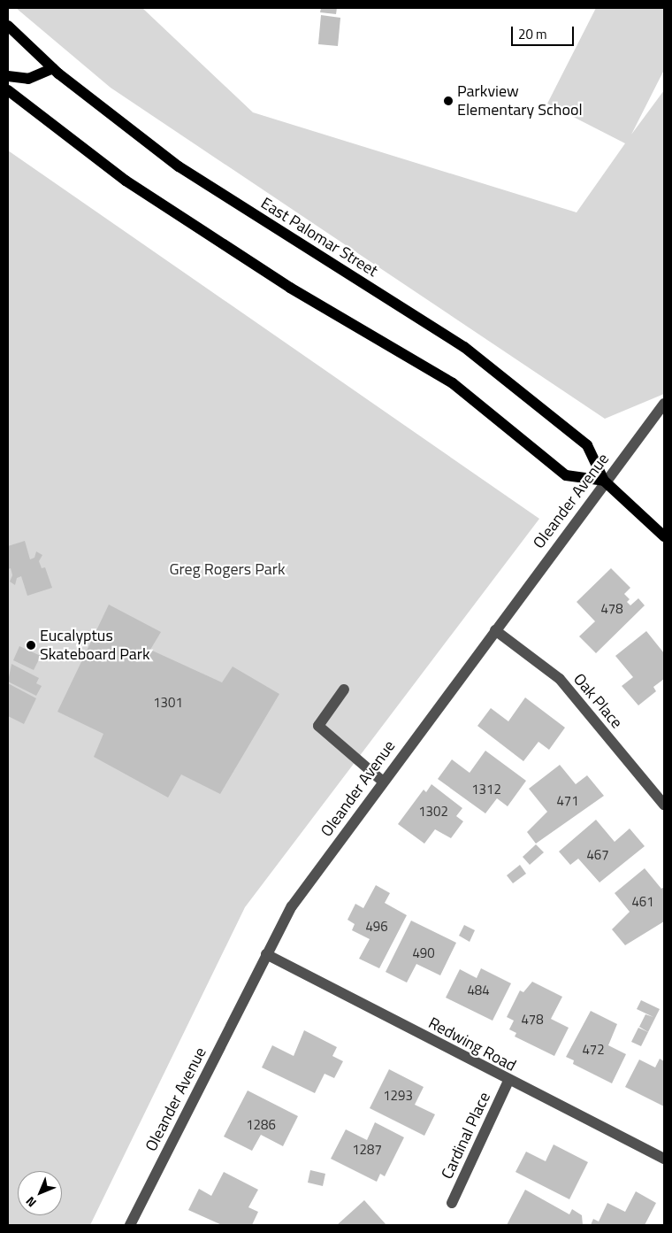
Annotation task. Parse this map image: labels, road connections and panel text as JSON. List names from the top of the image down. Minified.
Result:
{"streets":{"main road":["East Palomar Street"],"street":["Oleander Avenue","Oak Place","Redwing Road","Cardinal Place"]},"crossings":[["East Palomar Street","Oleander Avenue"],["Oleander Avenue","Oak Place"],["Oleander Avenue","Redwing Road"],["Redwing Road","Cardinal Place"]],"parks":["Greg Rogers Park"],"places":["Parkview Elementary School","Eucalyptus Skateboard Park"],"house_numbers":["478","1301","1312","471","1302","467","461","496","490","484","478","472","1293","1286","1287"],"scale_bar":"20 m","north":"bottom left"}
